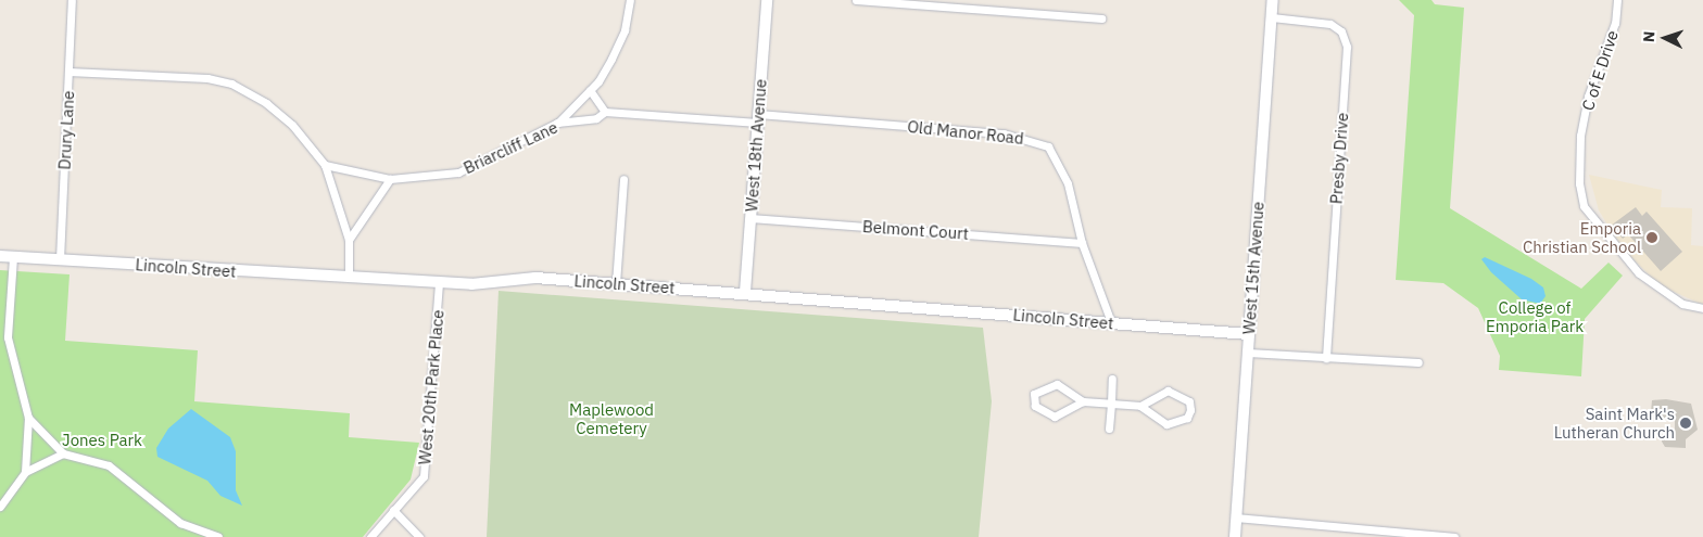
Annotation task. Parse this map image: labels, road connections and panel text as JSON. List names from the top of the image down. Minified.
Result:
{"streets":{"street":["C of E Drive","Drury Lane","Old Manor Road","West 18th Avenue","Briarcliff Lane","Presby Drive","Belmont Court","Lincoln Street","West 15th Avenue","West 20th Park Place"]},"crossings":[["Drury Lane","Lincoln Street"],["Old Manor Road","West 18th Avenue"],["Old Manor Road","Briarcliff Lane"],["Old Manor Road","Belmont Court"],["Old Manor Road","Lincoln Street"],["West 18th Avenue","Briarcliff Lane"],["West 18th Avenue","Belmont Court"],["West 18th Avenue","Lincoln Street"],["Presby Drive","West 15th Avenue"],["Lincoln Street","West 15th Avenue"],["Lincoln Street","West 20th Park Place"]],"parks":["College of Emporia Park","Maplewood Cemetery","Jones Park"],"places":["Emporia Christian School","Saint Mark's Lutheran Church"],"north":"left"}
